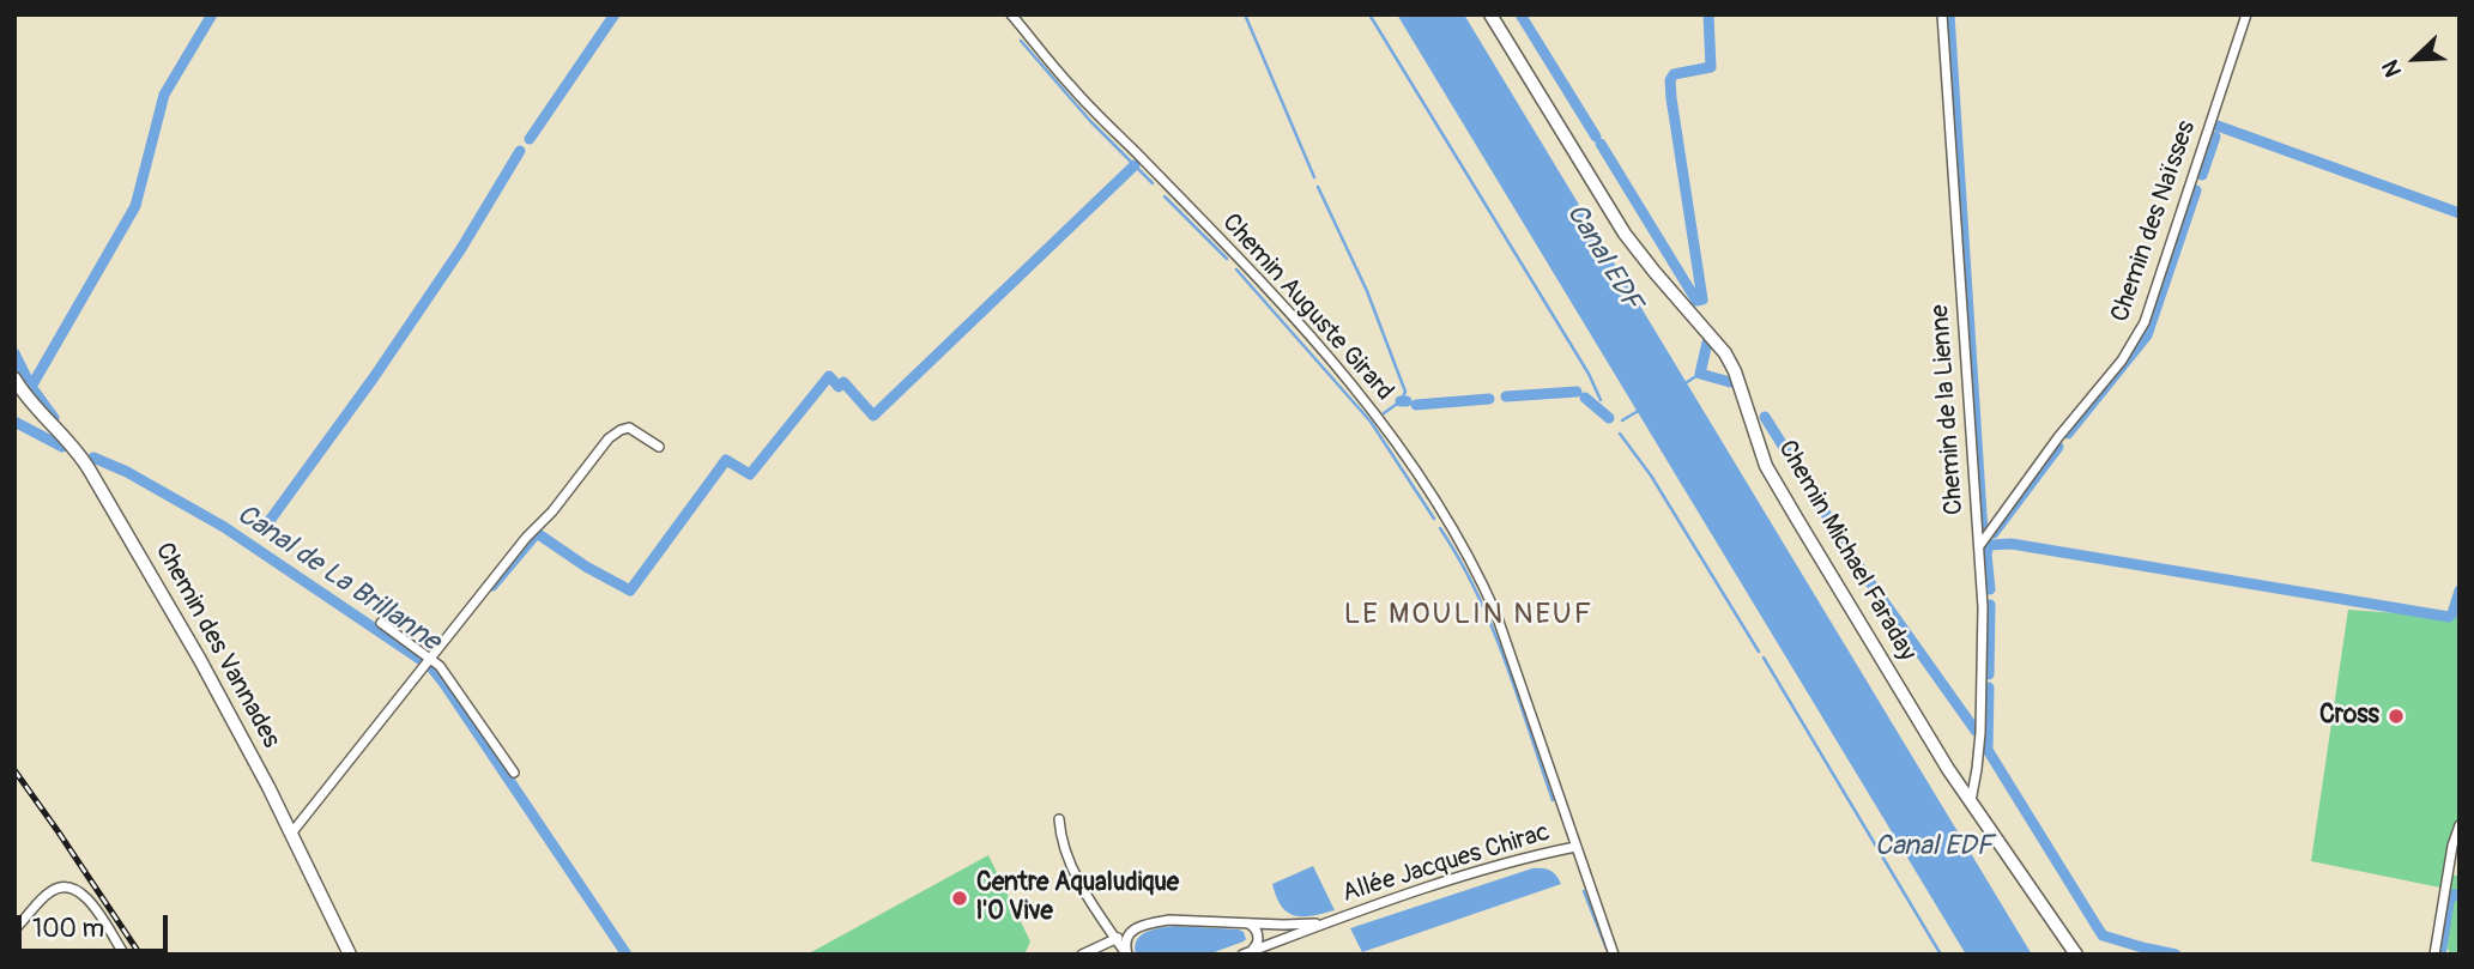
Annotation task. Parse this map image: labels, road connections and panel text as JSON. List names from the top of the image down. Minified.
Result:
{"streets":{"main road":["Chemin Michael Faraday","Chemin des Vannades"],"street":["Chemin des Naïsses","Chemin Auguste Girard","Chemin de la Lienne","Allée Jacques Chirac"]},"crossings":[["Chemin des Naïsses","Chemin de la Lienne"],["Chemin Auguste Girard","Allée Jacques Chirac"],["Chemin de la Lienne","Chemin Michael Faraday"]],"districts":["LE MOULIN NEUF"],"water":["Canal EDF","Canal de La Brillanne"],"places":["Cross","Centre Aqualudique l'O Vive"],"scale_bar":"100 m","north":"bottom left"}
